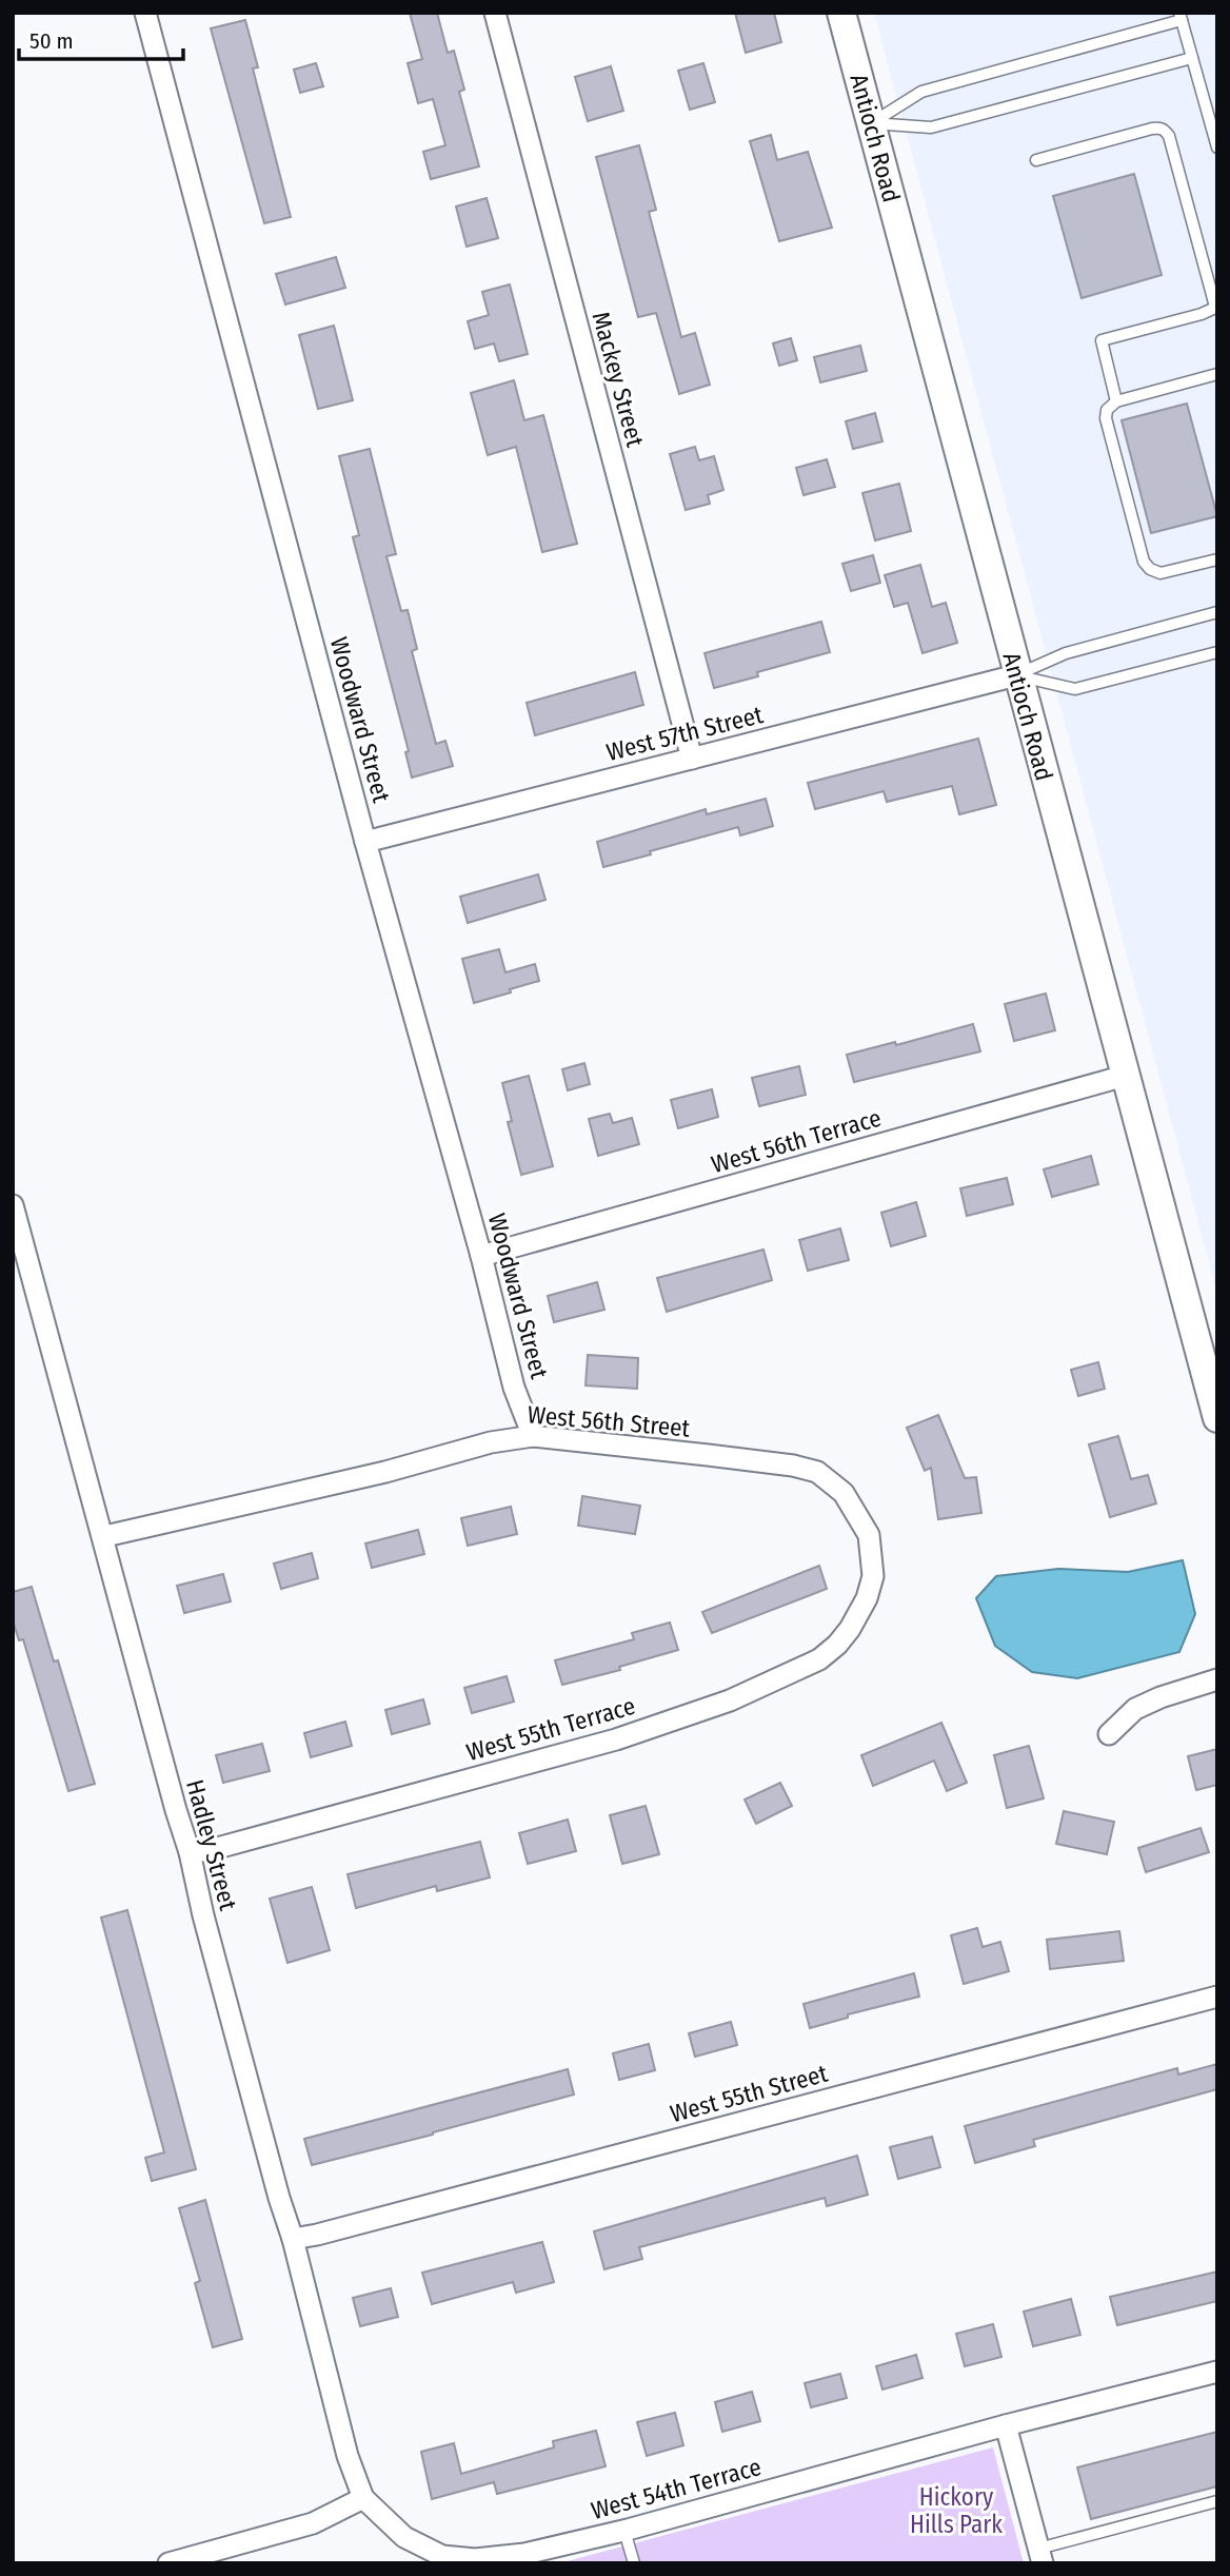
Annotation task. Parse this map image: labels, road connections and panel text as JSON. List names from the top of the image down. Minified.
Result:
{"streets":{"main road":["Antioch Road"],"street":["Mackey Street","Woodward Street","West 57th Street","West 56th Terrace","West 56th Street","West 55th Terrace","Hadley Street","West 55th Street","West 54th Terrace"]},"crossings":[["Antioch Road","West 57th Street"],["Antioch Road","West 56th Terrace"],["Mackey Street","West 57th Street"],["Woodward Street","West 57th Street"],["Woodward Street","West 56th Terrace"],["Woodward Street","West 56th Street"],["West 56th Street","West 55th Terrace"],["West 56th Street","Hadley Street"],["West 55th Terrace","Hadley Street"],["Hadley Street","West 55th Street"],["Hadley Street","West 54th Terrace"]],"parks":["Hickory Hills Park"],"scale_bar":"50 m"}
